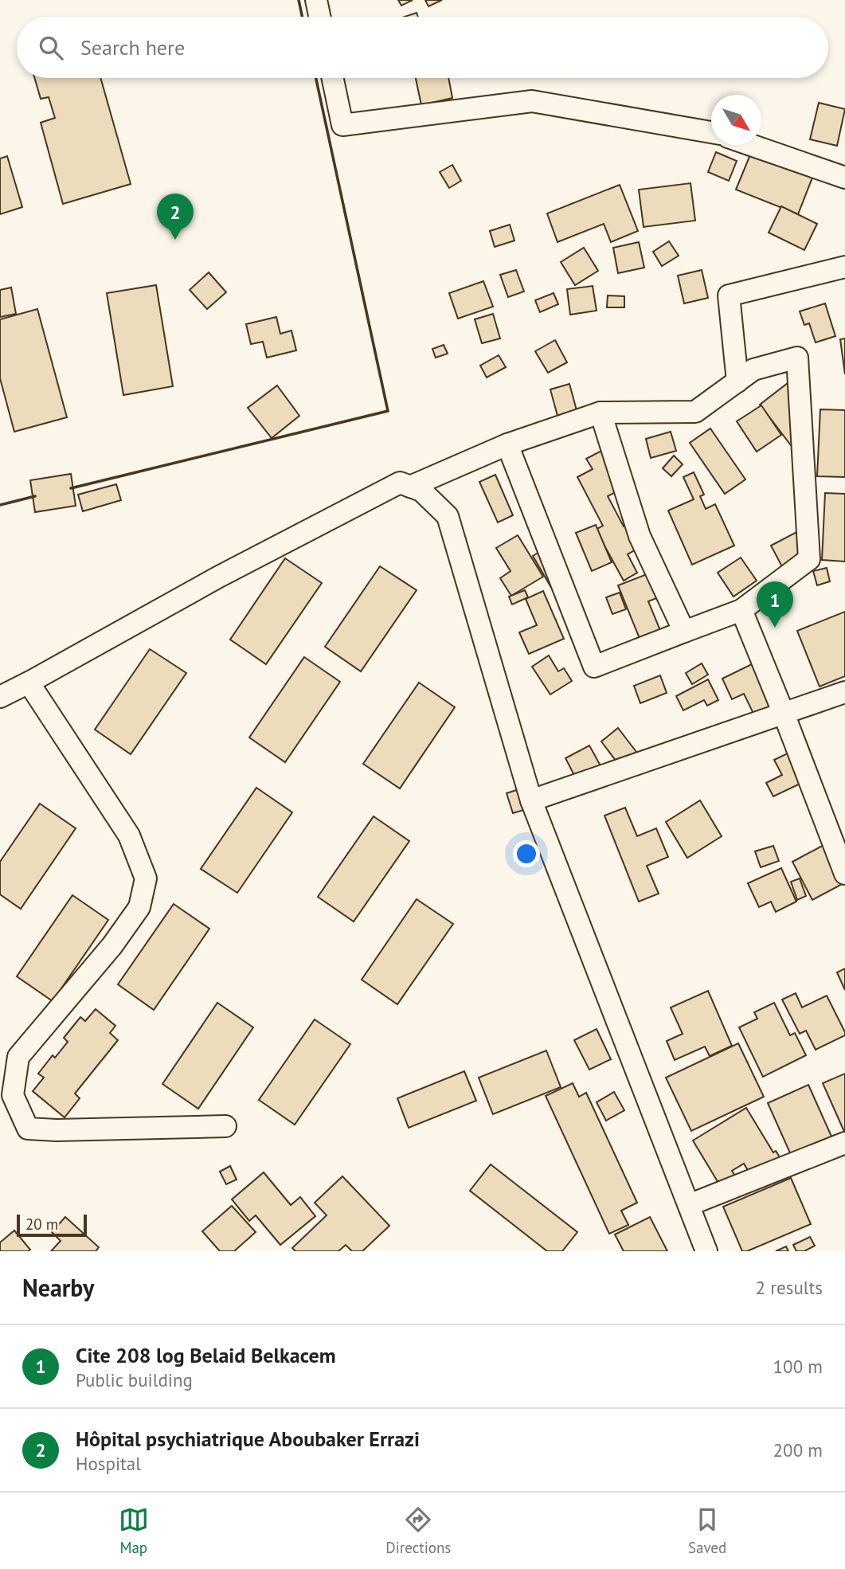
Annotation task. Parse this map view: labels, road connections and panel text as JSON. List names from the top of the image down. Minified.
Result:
{"scale_bar":"20 m","north":"bottom right","page":{"search":"Search here","pins":["2","1"],"scale":"20 m","heading":["Nearby","2 results"],"list":[{"mark":"1","name":"Cite 208 log Belaid Belkacem","note":"Public building","value":"100 m"},{"mark":"2","name":"Hôpital psychiatrique Aboubaker Errazi","note":"Hospital","value":"200 m"}],"nav":["Map","Directions","Saved"]}}
